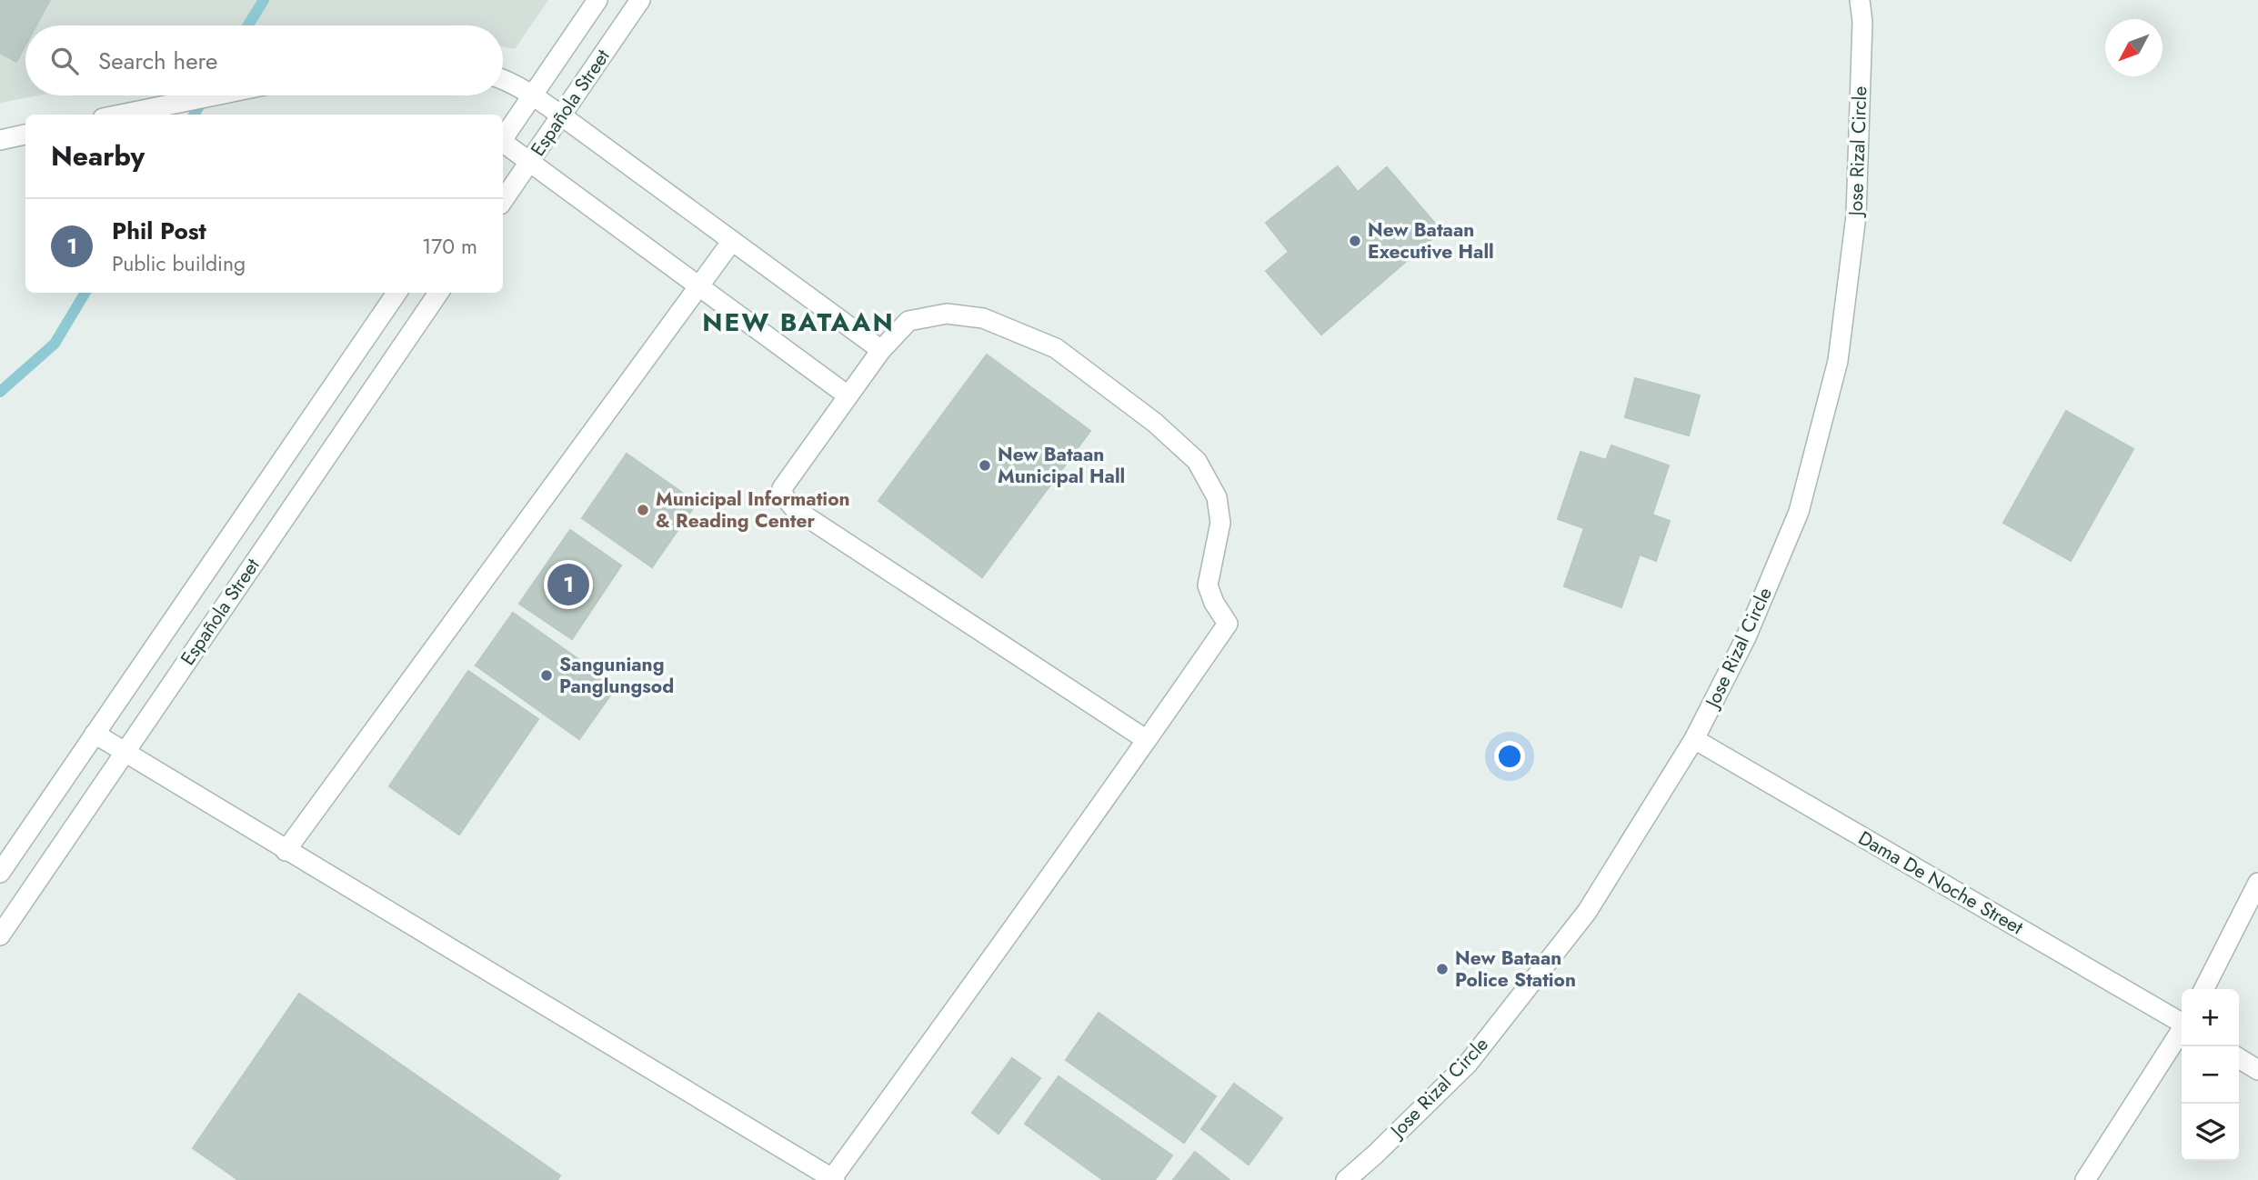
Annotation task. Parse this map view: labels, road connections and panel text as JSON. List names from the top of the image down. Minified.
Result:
{"streets":{"street":["Española Street","Jose Rizal Circle","Dama De Noche Street"]},"crossings":[["Jose Rizal Circle","Dama De Noche Street"]],"districts":["NEW BATAAN"],"places":["New Bataan Executive Hall","New Bataan Municipal Hall","Municipal Information & Reading Center","Sanguniang Panglungsod","New Bataan Police Station"],"north":"bottom left","page":{"search":"Search here","heading":"Nearby","list":[{"mark":"1","name":"Phil Post","note":"Public building","value":"170 m"}],"pins":"1","map_buttons":["+","−"]}}
